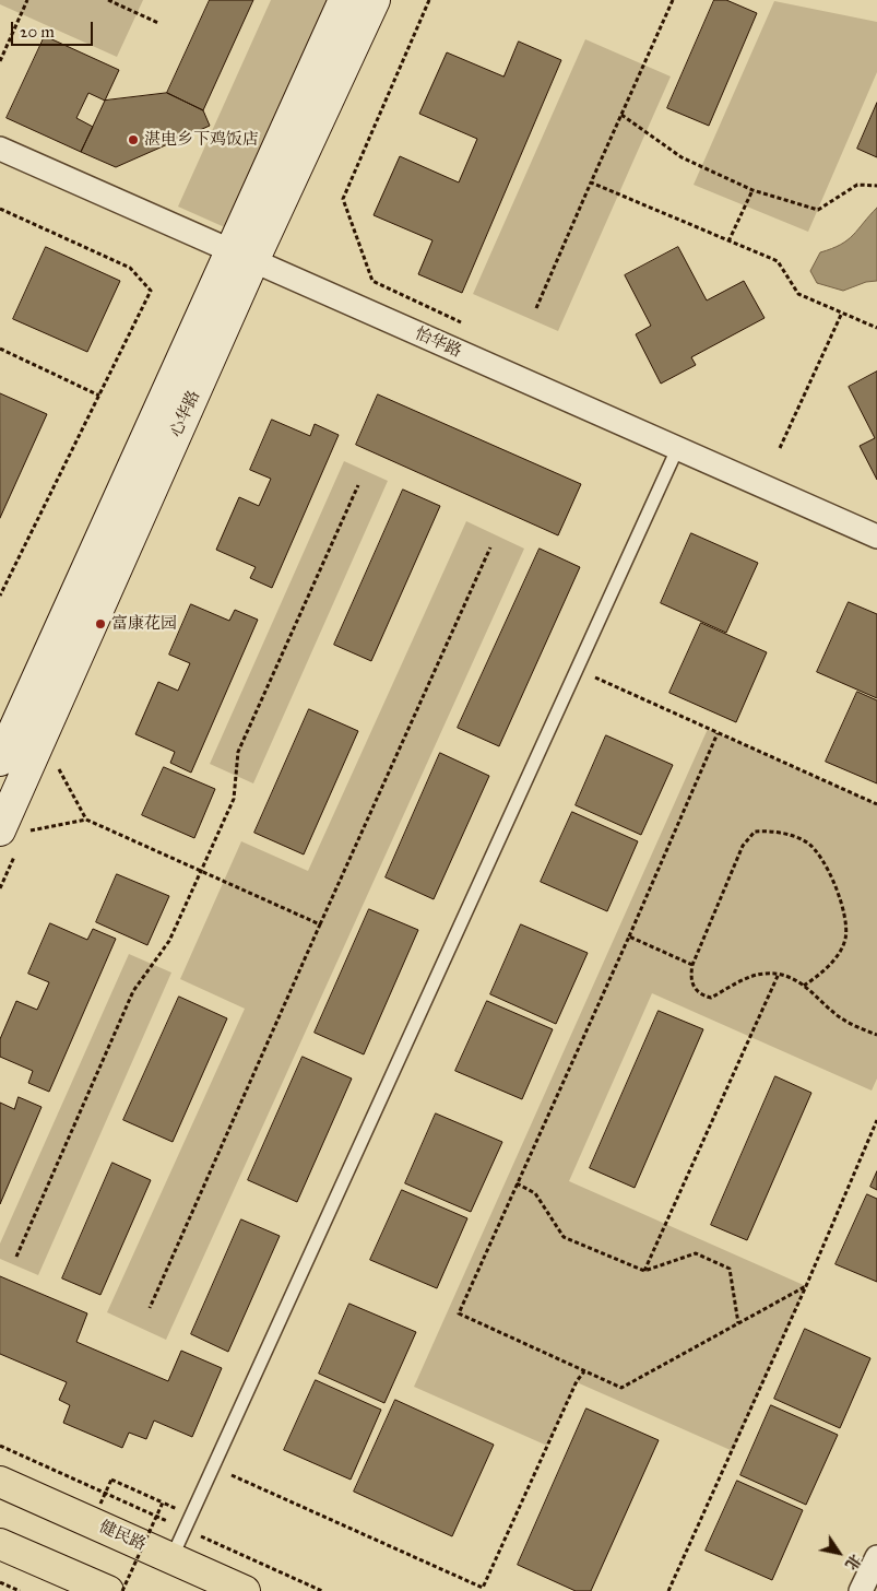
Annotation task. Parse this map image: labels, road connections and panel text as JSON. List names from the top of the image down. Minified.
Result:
{"streets":{"main road":["健民路"],"street":["怡华路","心华路"]},"crossings":[["怡华路","心华路"]],"places":["湛电乡下鸡饭店","富康花园"],"scale_bar":"20 m","north":"bottom right"}
